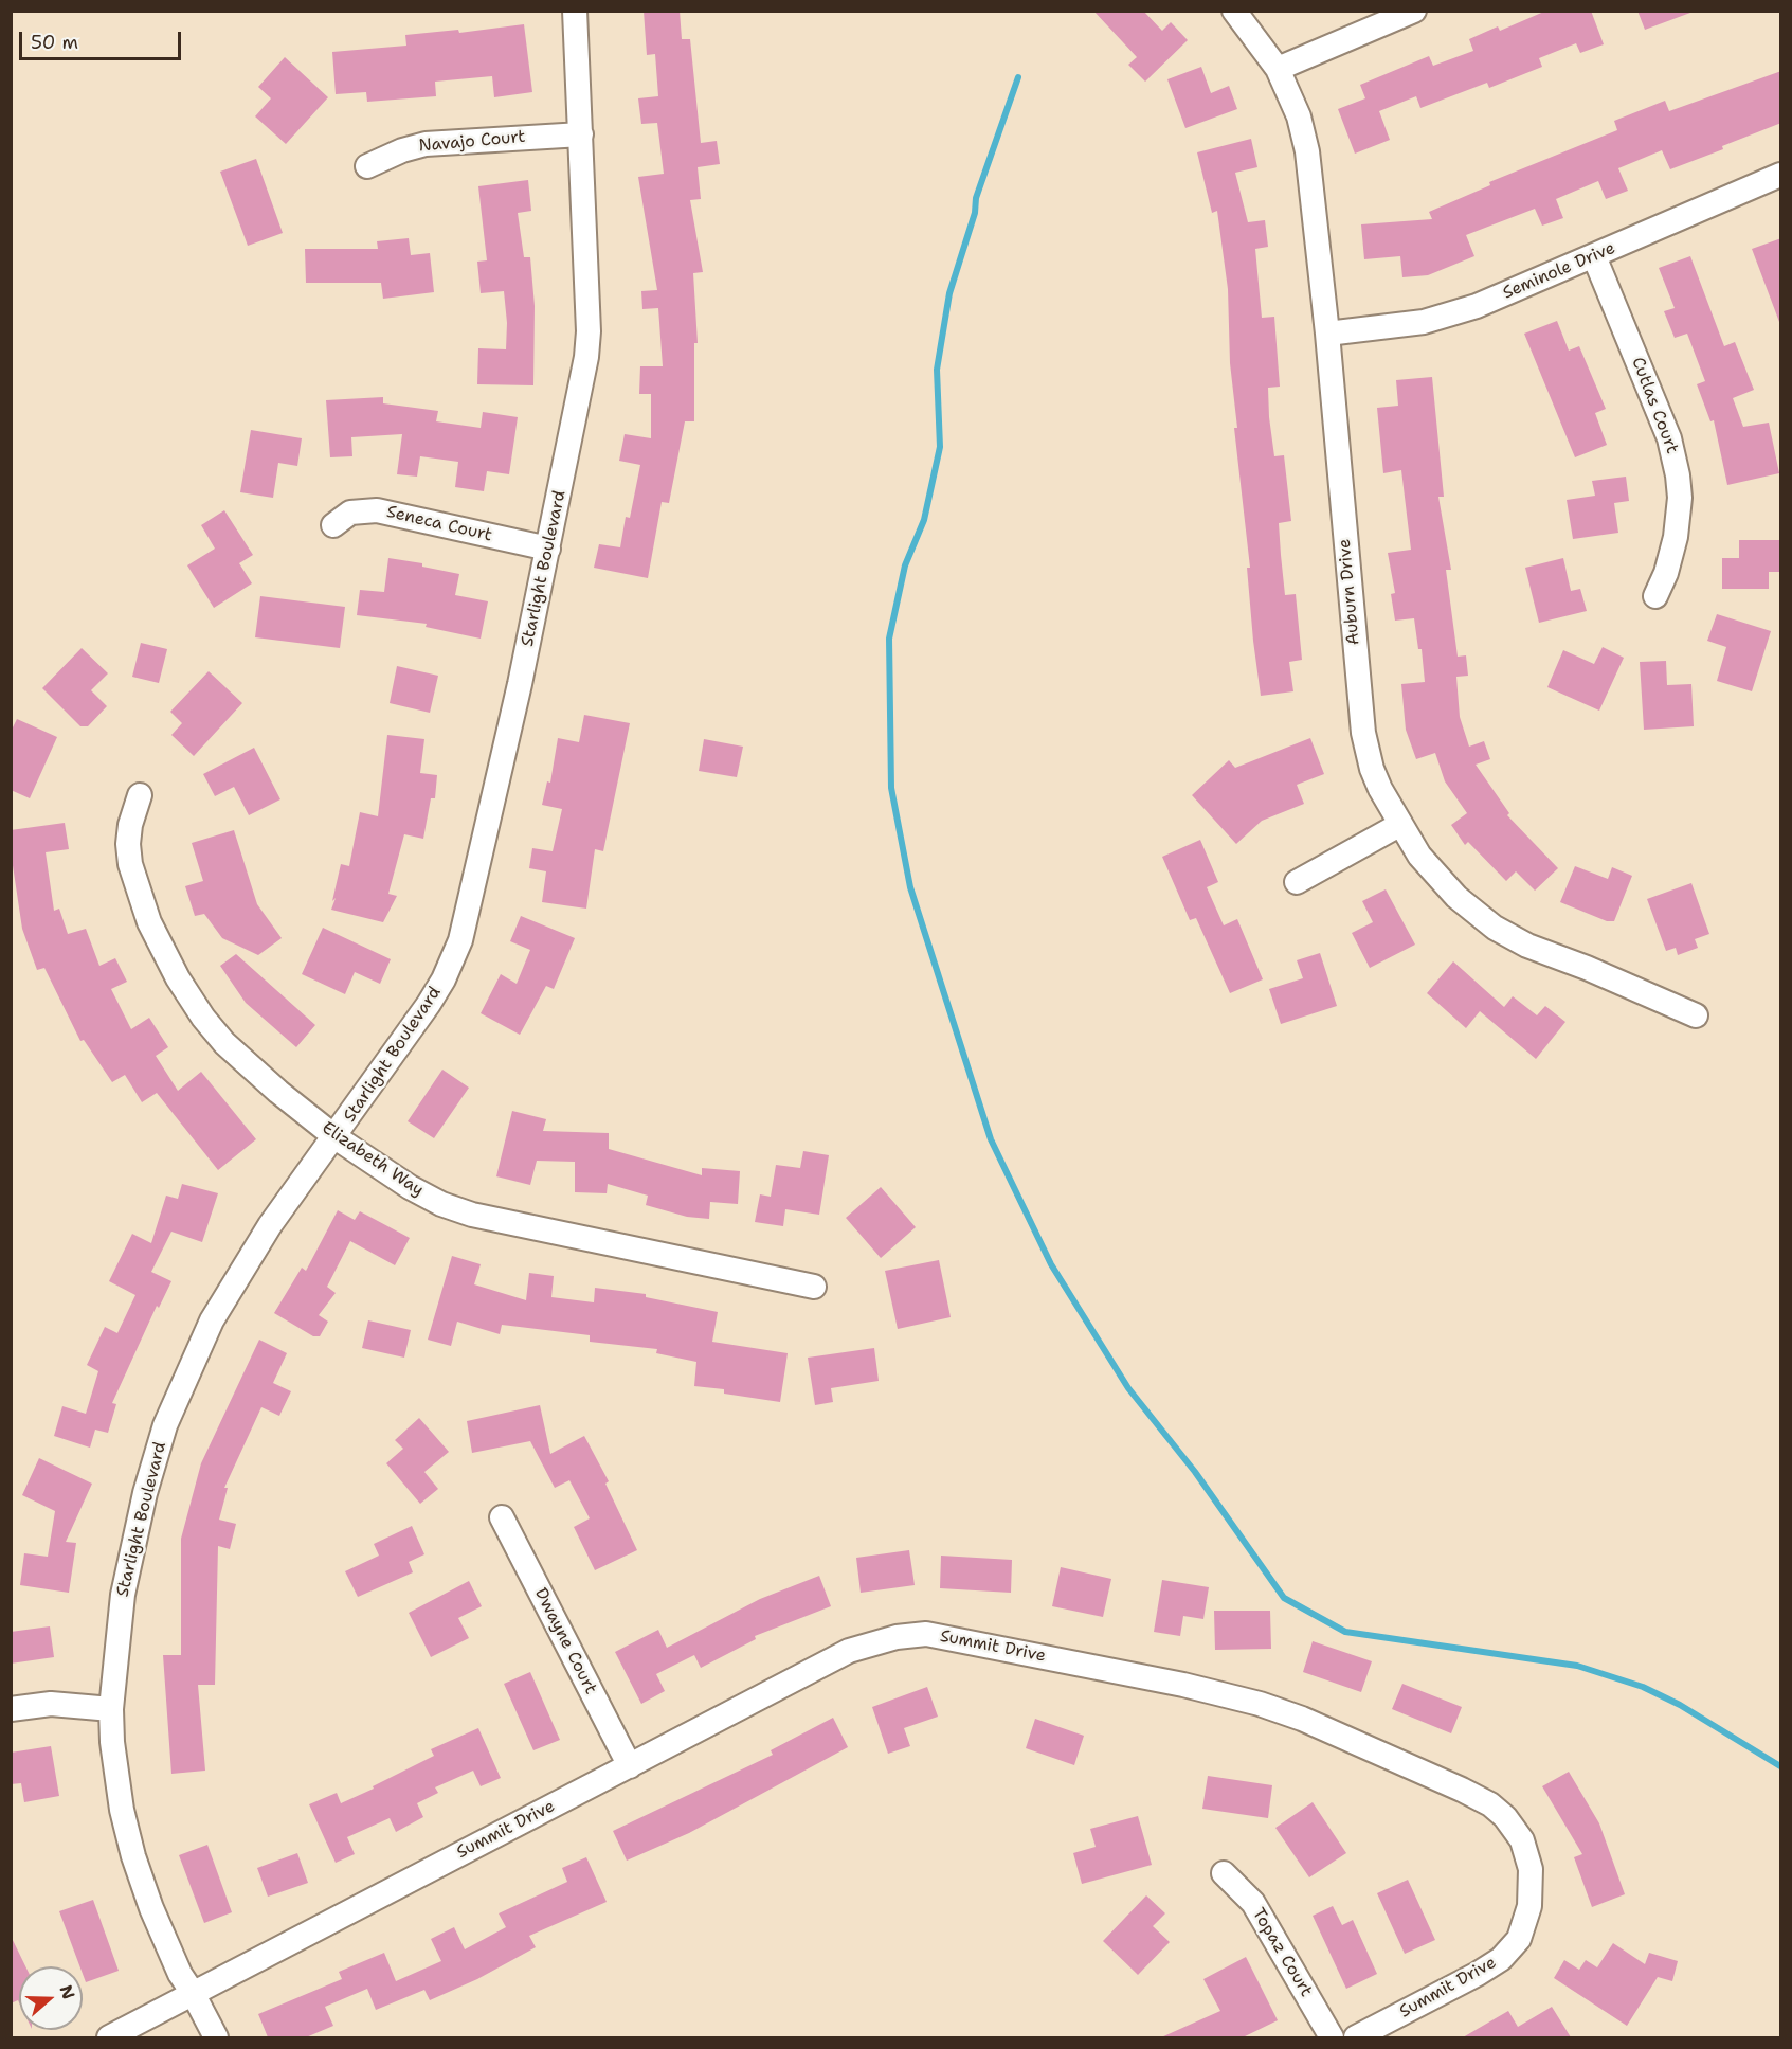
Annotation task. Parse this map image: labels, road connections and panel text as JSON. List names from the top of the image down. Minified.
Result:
{"streets":{"street":["Navajo Court","Seminole Drive","Cutlas Court","Seneca Court","Starlight Boulevard","Auburn Drive","Elizabeth Way","Dwayne Court","Summit Drive","Topaz Court"]},"crossings":[["Navajo Court","Starlight Boulevard"],["Seminole Drive","Cutlas Court"],["Seminole Drive","Auburn Drive"],["Seneca Court","Starlight Boulevard"],["Starlight Boulevard","Elizabeth Way"],["Starlight Boulevard","Summit Drive"],["Dwayne Court","Summit Drive"]],"scale_bar":"50 m","north":"right"}
